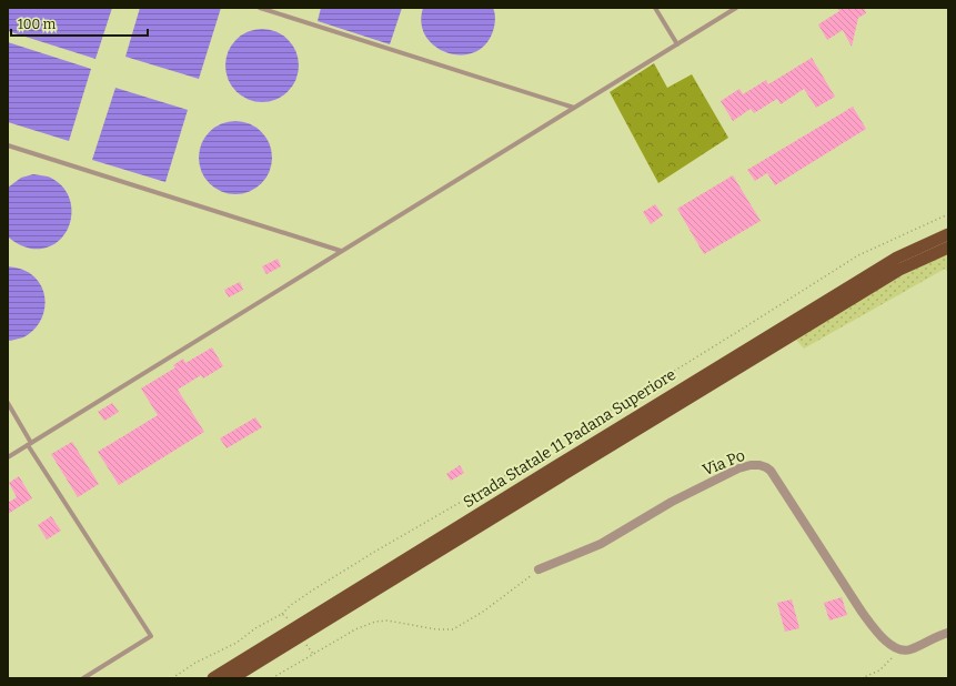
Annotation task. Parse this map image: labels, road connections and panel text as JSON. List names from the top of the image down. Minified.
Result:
{"streets":{"highway":["Strada Statale 11 Padana Superiore"],"street":["Via Po"]},"scale_bar":"100 m"}
